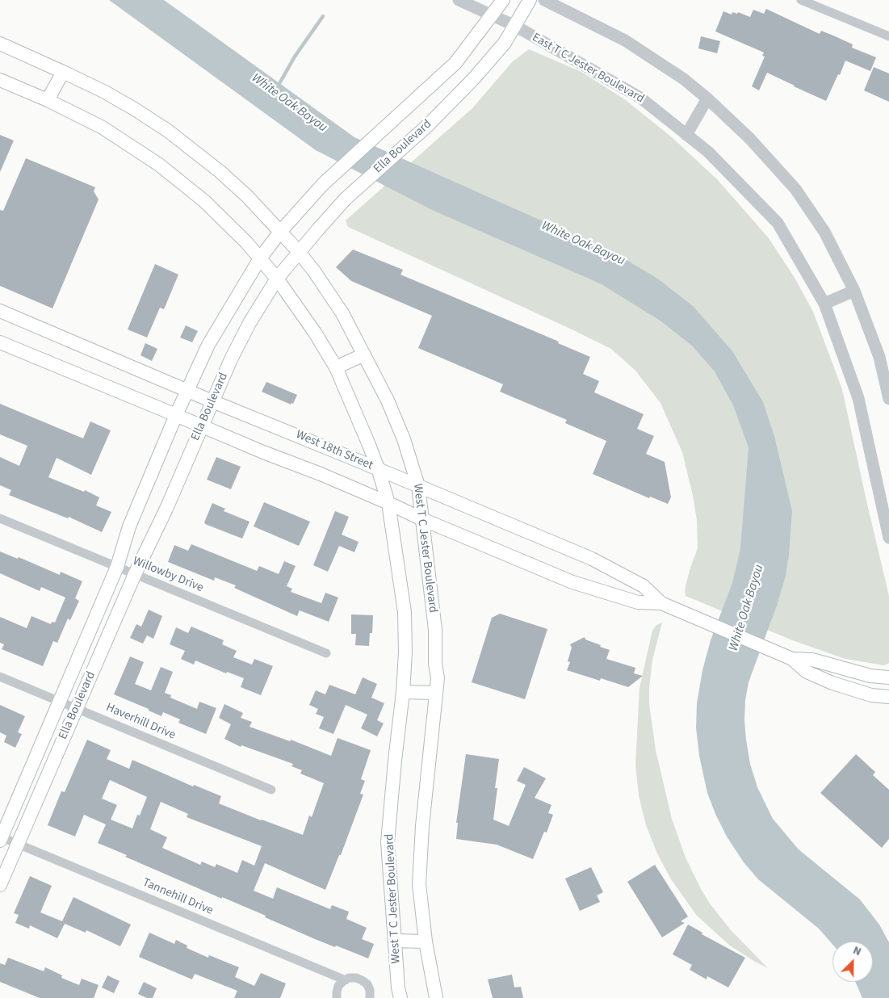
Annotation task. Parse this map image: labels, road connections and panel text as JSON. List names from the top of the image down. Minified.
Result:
{"streets":{"main road":["Ella Boulevard","West 18th Street","West T C Jester Boulevard"],"street":["East T C Jester Boulevard","Willowby Drive","Haverhill Drive","Tannehill Drive"]},"crossings":[["East T C Jester Boulevard","Ella Boulevard"],["Ella Boulevard","West 18th Street"],["Ella Boulevard","West T C Jester Boulevard"],["Ella Boulevard","Willowby Drive"],["Ella Boulevard","Haverhill Drive"],["Ella Boulevard","Tannehill Drive"],["West 18th Street","West T C Jester Boulevard"]],"water":["White Oak Bayou"],"north":"top right"}
